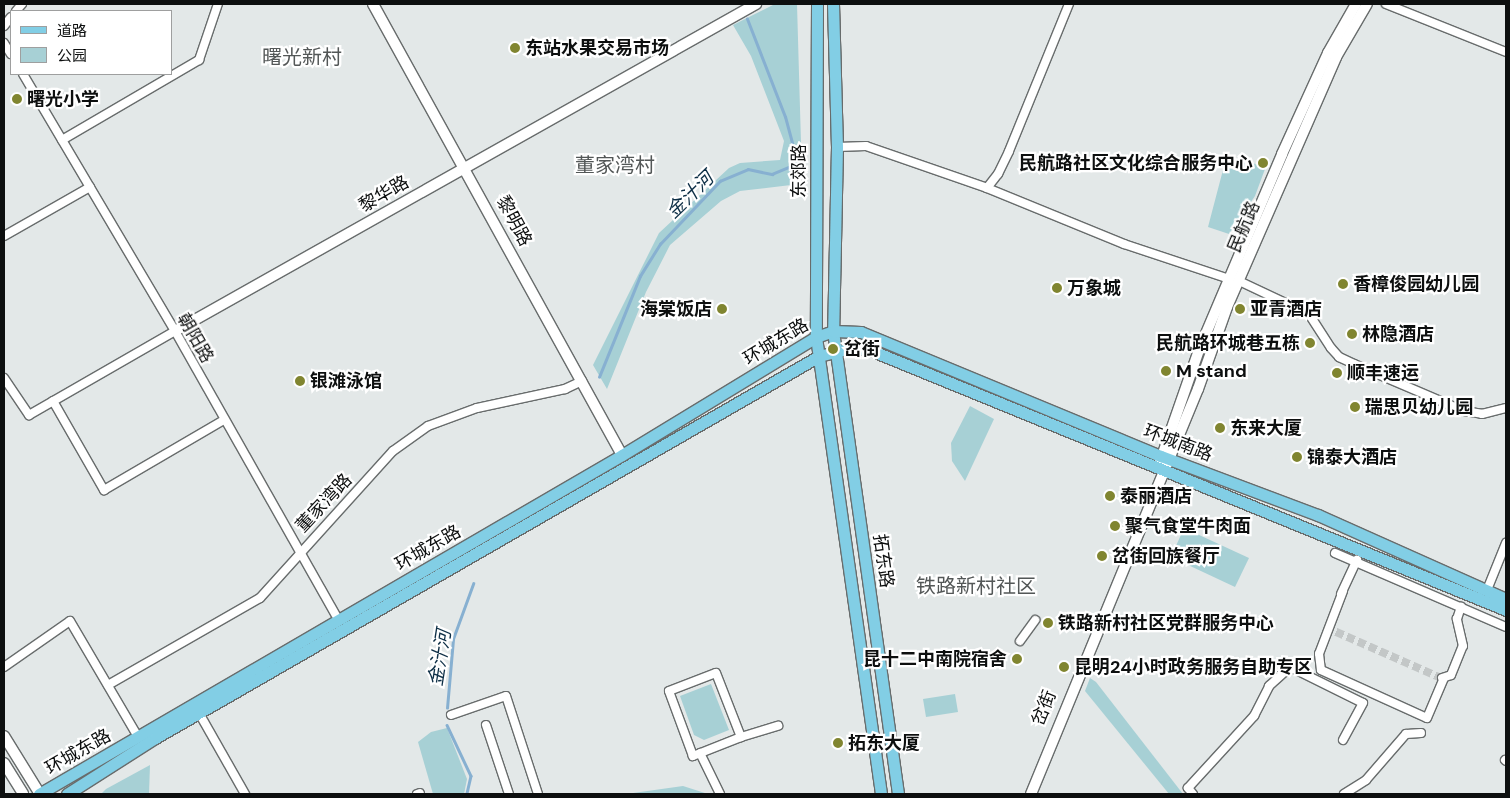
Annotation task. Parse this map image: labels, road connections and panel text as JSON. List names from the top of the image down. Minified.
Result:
{"streets":{"main road":["东郊路","环城东路","环城南路","拓东路"],"street":["黎华路","黎明路","民航路","朝阳路","董家湾路","岔街"]},"crossings":[["东郊路","环城东路"],["东郊路","拓东路"],["黎华路","黎明路"],["黎华路","朝阳路"],["黎明路","环城东路"],["黎明路","董家湾路"],["民航路","环城南路"],["民航路","岔街"],["朝阳路","环城东路"],["朝阳路","董家湾路"],["环城东路","环城南路"],["环城东路","拓东路"],["环城南路","拓东路"],["环城南路","岔街"]],"districts":["曙光新村","董家湾村","铁路新村社区"],"water":["金汁河"],"places":["东站水果交易市场","曙光小学","民航路社区文化综合服务中心","香樟俊园幼儿园","万象城","海棠饭店","亚青酒店","林隐酒店","民航路环城巷五栋","岔街","M stand","顺丰速运","银滩泳馆","瑞思贝幼儿园","东来大厦","锦泰大酒店","泰丽酒店","聚气食堂牛肉面","岔街回族餐厅","铁路新村社区党群服务中心","昆十二中南院宿舍","昆明24小时政务服务自助专区","拓东大厦"],"legend":["道路","公园"]}
